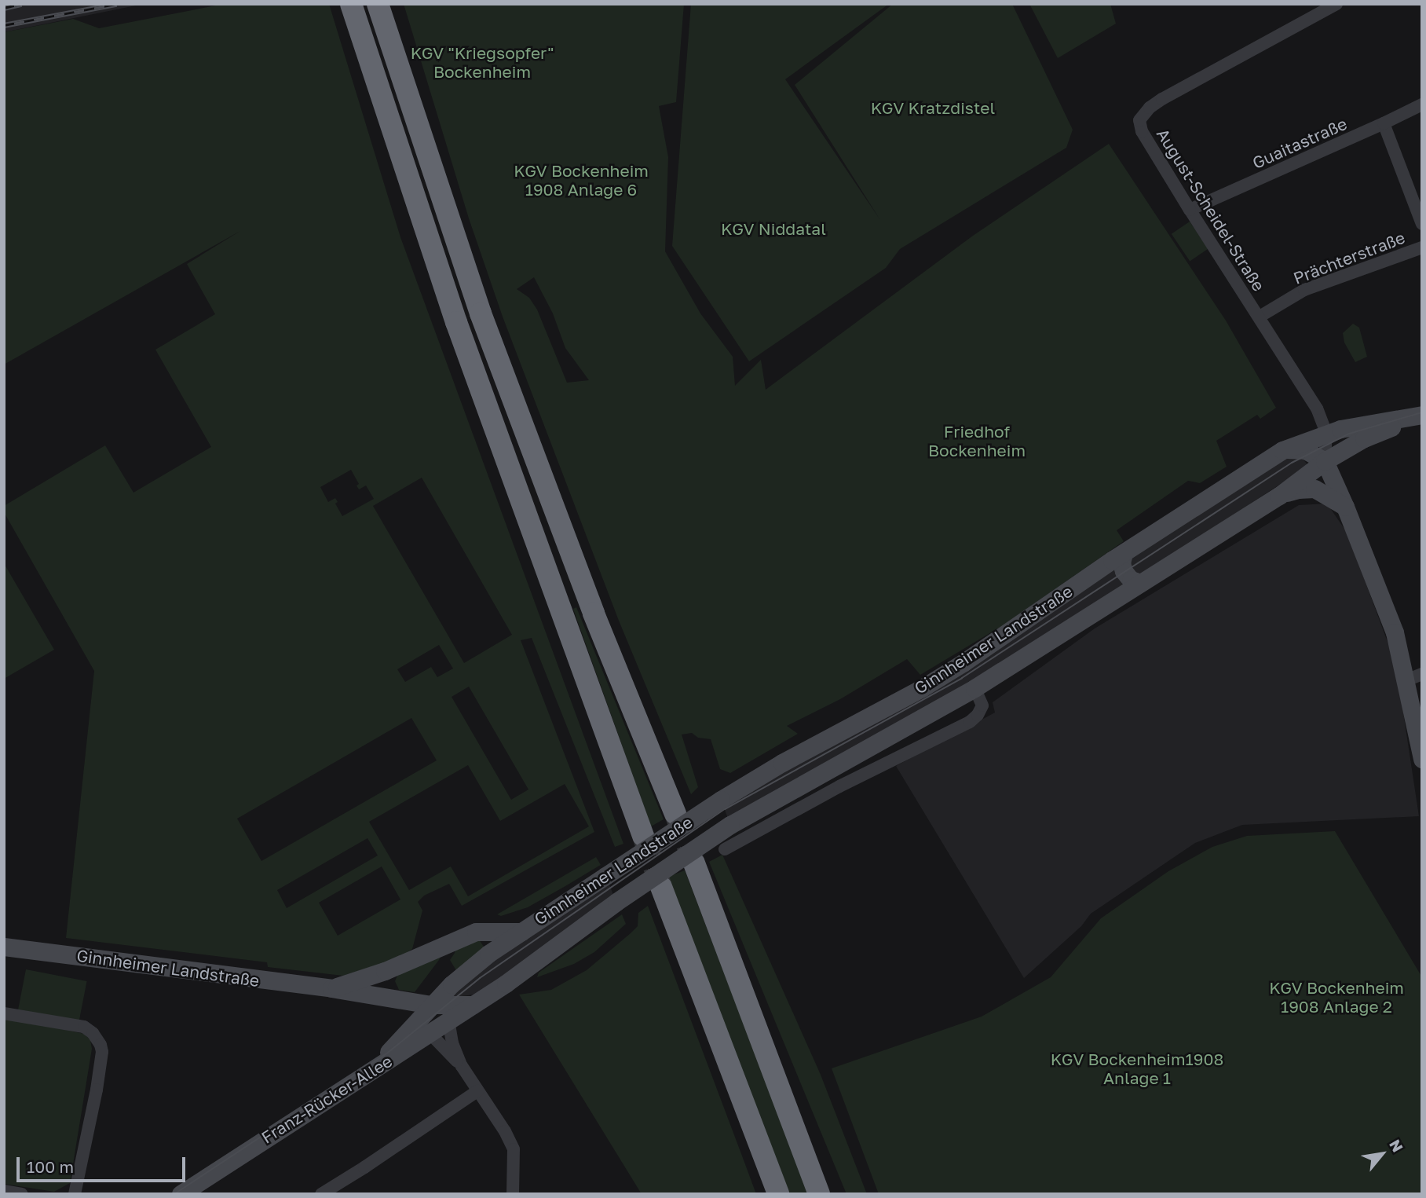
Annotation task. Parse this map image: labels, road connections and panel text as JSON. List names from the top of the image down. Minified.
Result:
{"streets":{"main road":["Ginnheimer Landstraße","Franz-Rücker-Allee"],"street":["Guaitastraße","August-Scheidel-Straße","Prächterstraße"]},"crossings":[["Guaitastraße","August-Scheidel-Straße"],["August-Scheidel-Straße","Prächterstraße"],["August-Scheidel-Straße","Ginnheimer Landstraße"],["Ginnheimer Landstraße","Franz-Rücker-Allee"]],"parks":["KGV \"Kriegsopfer\" Bockenheim","KGV Kratzdistel","KGV Bockenheim 1908 Anlage 6","KGV Niddatal","Friedhof Bockenheim","KGV Bockenheim 1908 Anlage 2","KGV Bockenheim1908 Anlage 1"],"scale_bar":"100 m","north":"top right"}
